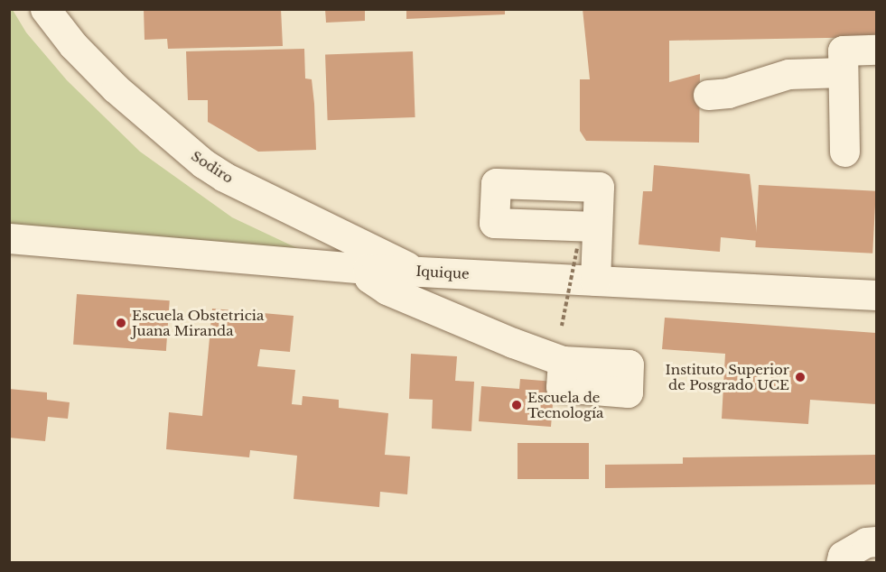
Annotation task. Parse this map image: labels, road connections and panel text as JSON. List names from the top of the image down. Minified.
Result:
{"streets":{"street":["Sodiro","Iquique"]},"crossings":[["Sodiro","Iquique"]],"places":["Escuela Obstetricia Juana Miranda","Instituto Superior de Posgrado UCE","Escuela de Tecnología"]}
